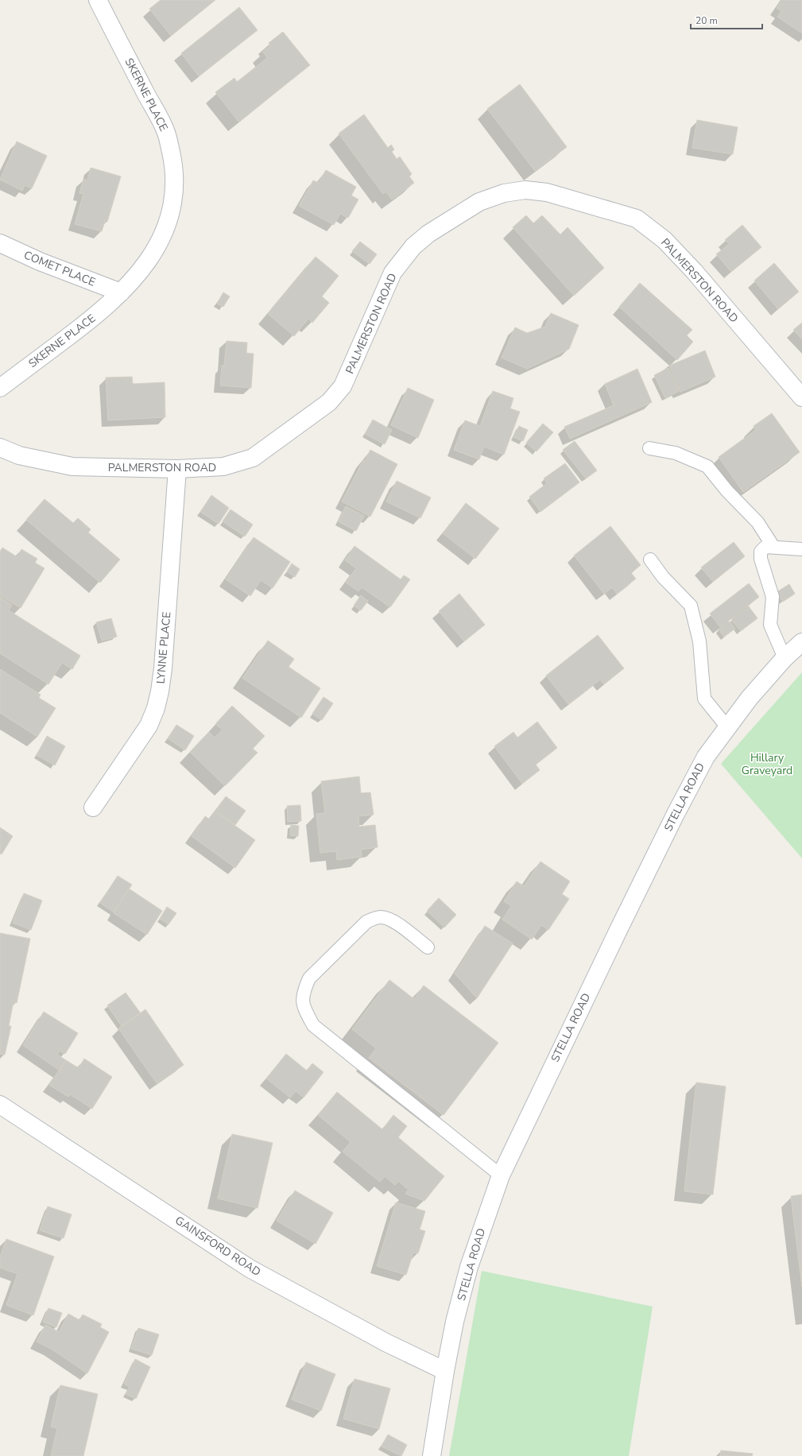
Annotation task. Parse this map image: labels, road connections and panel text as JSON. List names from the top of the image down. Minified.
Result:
{"streets":{"street":["SKERNE PLACE","COMET PLACE","PALMERSTON ROAD","LYNNE PLACE","STELLA ROAD","GAINSFORD ROAD"]},"crossings":[["SKERNE PLACE","COMET PLACE"],["PALMERSTON ROAD","LYNNE PLACE"],["STELLA ROAD","GAINSFORD ROAD"]],"parks":["Hillary Graveyard"],"scale_bar":"20 m"}
